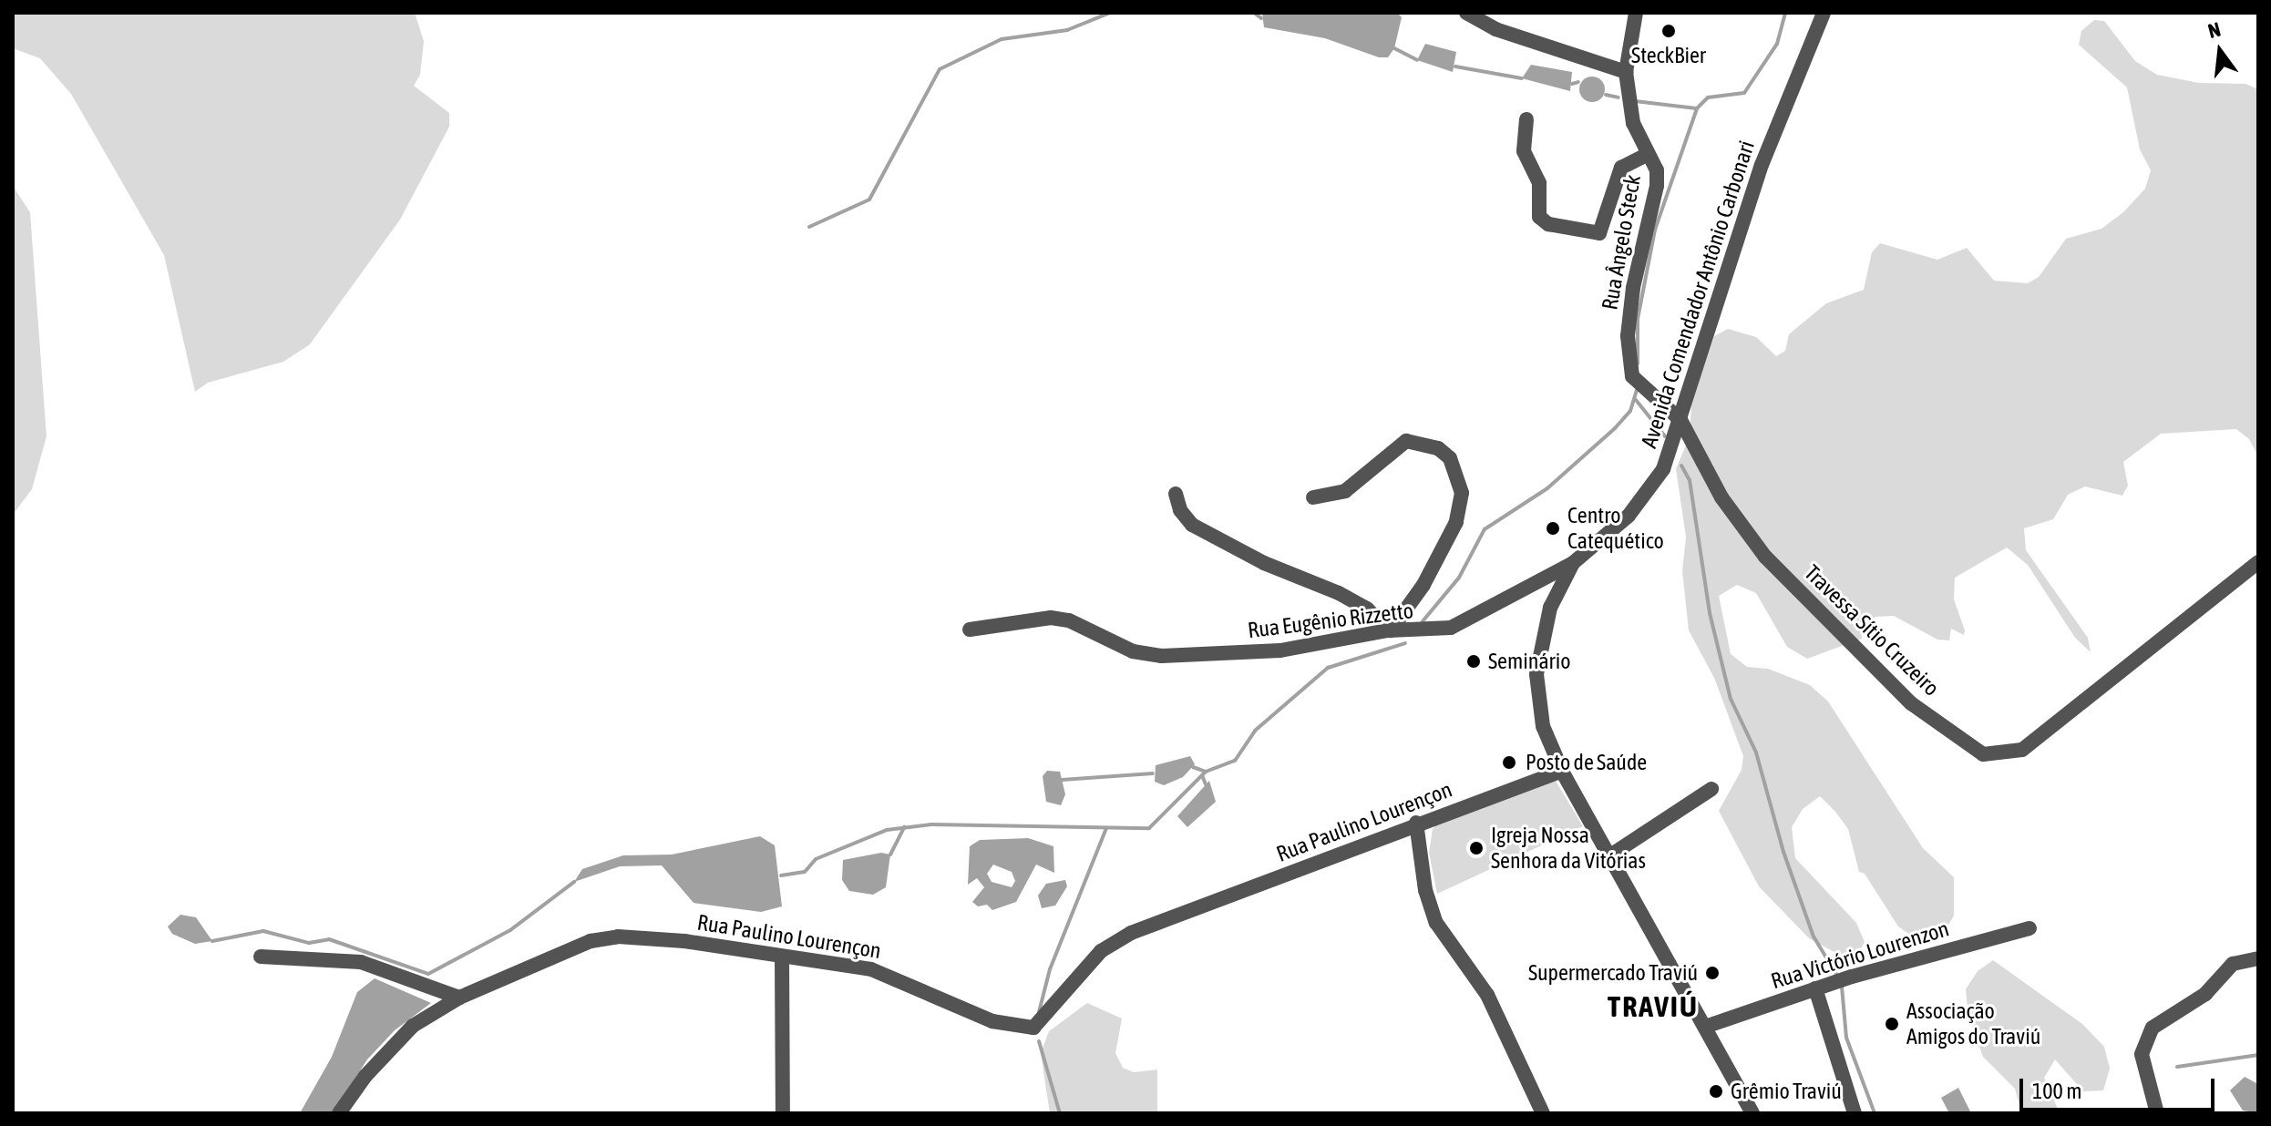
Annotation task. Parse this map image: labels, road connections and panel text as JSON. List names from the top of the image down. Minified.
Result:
{"streets":{"street":["Rua Ângelo Steck","Avenida Comendador Antônio Carbonari","Rua Eugênio Rizzetto","Travessa Sítio Cruzeiro","Rua Paulino Lourençon","Rua Victório Lourenzon"]},"crossings":[["Rua Ângelo Steck","Avenida Comendador Antônio Carbonari"],["Rua Ângelo Steck","Travessa Sítio Cruzeiro"],["Avenida Comendador Antônio Carbonari","Rua Eugênio Rizzetto"],["Avenida Comendador Antônio Carbonari","Travessa Sítio Cruzeiro"],["Avenida Comendador Antônio Carbonari","Rua Paulino Lourençon"],["Avenida Comendador Antônio Carbonari","Rua Victório Lourenzon"]],"districts":["TRAVIÚ"],"places":["SteckBier","Centro Catequético","Seminário","Posto de Saúde","Igreja Nossa Senhora da Vitórias","Supermercado Traviú","Associação Amigos do Traviú","Grêmio Traviú"],"scale_bar":"100 m","north":"top"}
